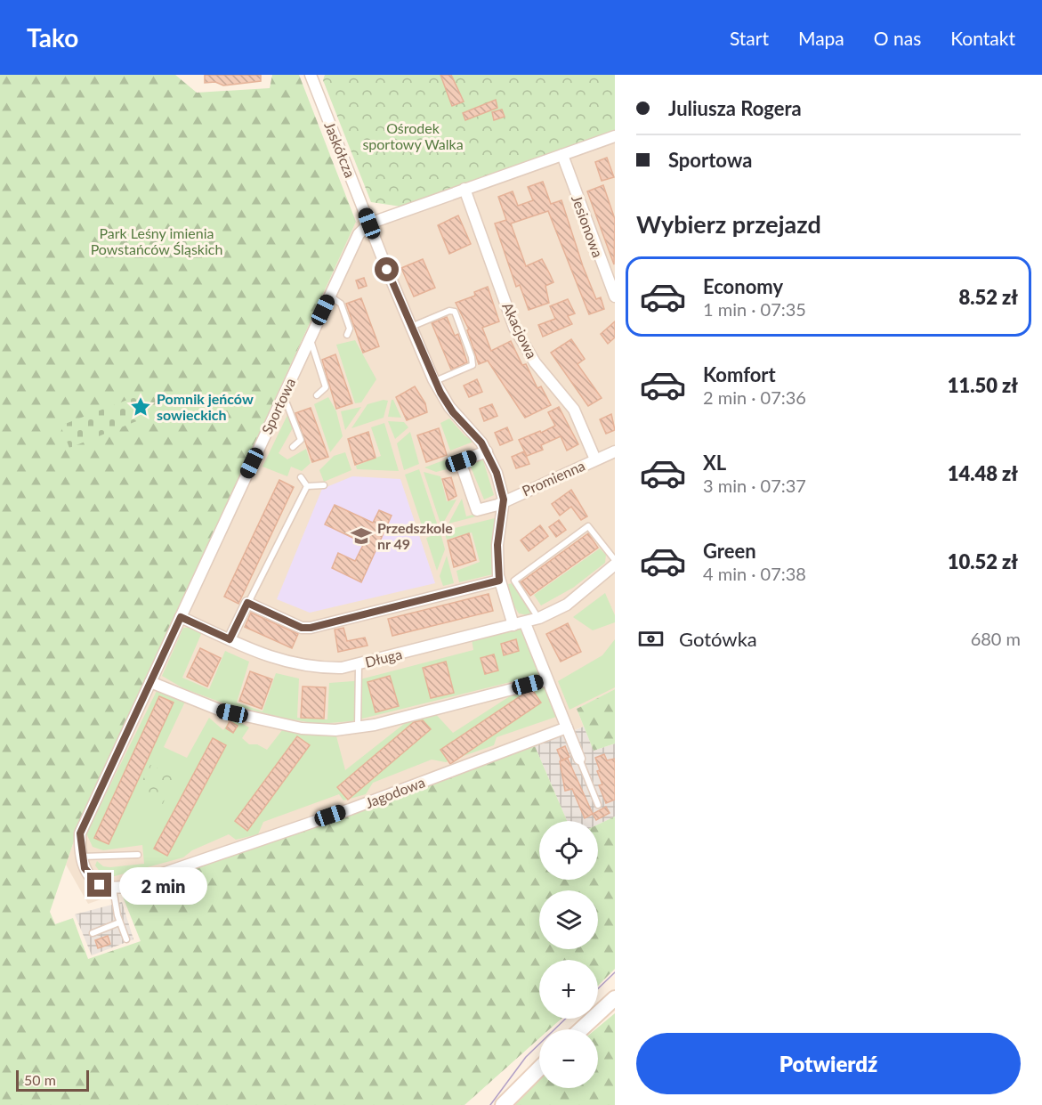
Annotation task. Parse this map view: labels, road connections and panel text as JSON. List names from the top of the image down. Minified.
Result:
{"streets":{"street":["Jaskółcza","Jesionowa","Akacjowa","Sportowa","Promienna","Długa","Jagodowa"]},"crossings":[["Jaskółcza","Sportowa"],["Jaskółcza","Promienna"],["Akacjowa","Promienna"],["Sportowa","Długa"],["Sportowa","Jagodowa"]],"parks":["Ośrodek sportowy Walka","Park Leśny imienia Powstańców Śląskich"],"places":{"place":["Pomnik jeńców sowieckich"],"school or university":["Przedszkole nr 49"]},"scale_bar":"50 m","page":{"header":"Tako","nav":["Start","Mapa","O nas","Kontakt"],"banner":["Juliusza Rogera","Sportowa"],"heading":"Wybierz przejazd","list":[{"name":"Economy","note":"1 min · 07:35","value":"8.52 zł"},{"name":"Komfort","note":"2 min · 07:36","value":"11.50 zł"},{"name":"XL","note":"3 min · 07:37","value":"14.48 zł"},{"name":"Green","note":"4 min · 07:38","value":"10.52 zł"}],"pay":["Gotówka","680 m"],"map_buttons":["+","−"],"bubble":"2 min","buttons":"Potwierdź","scale":"50 m"}}
